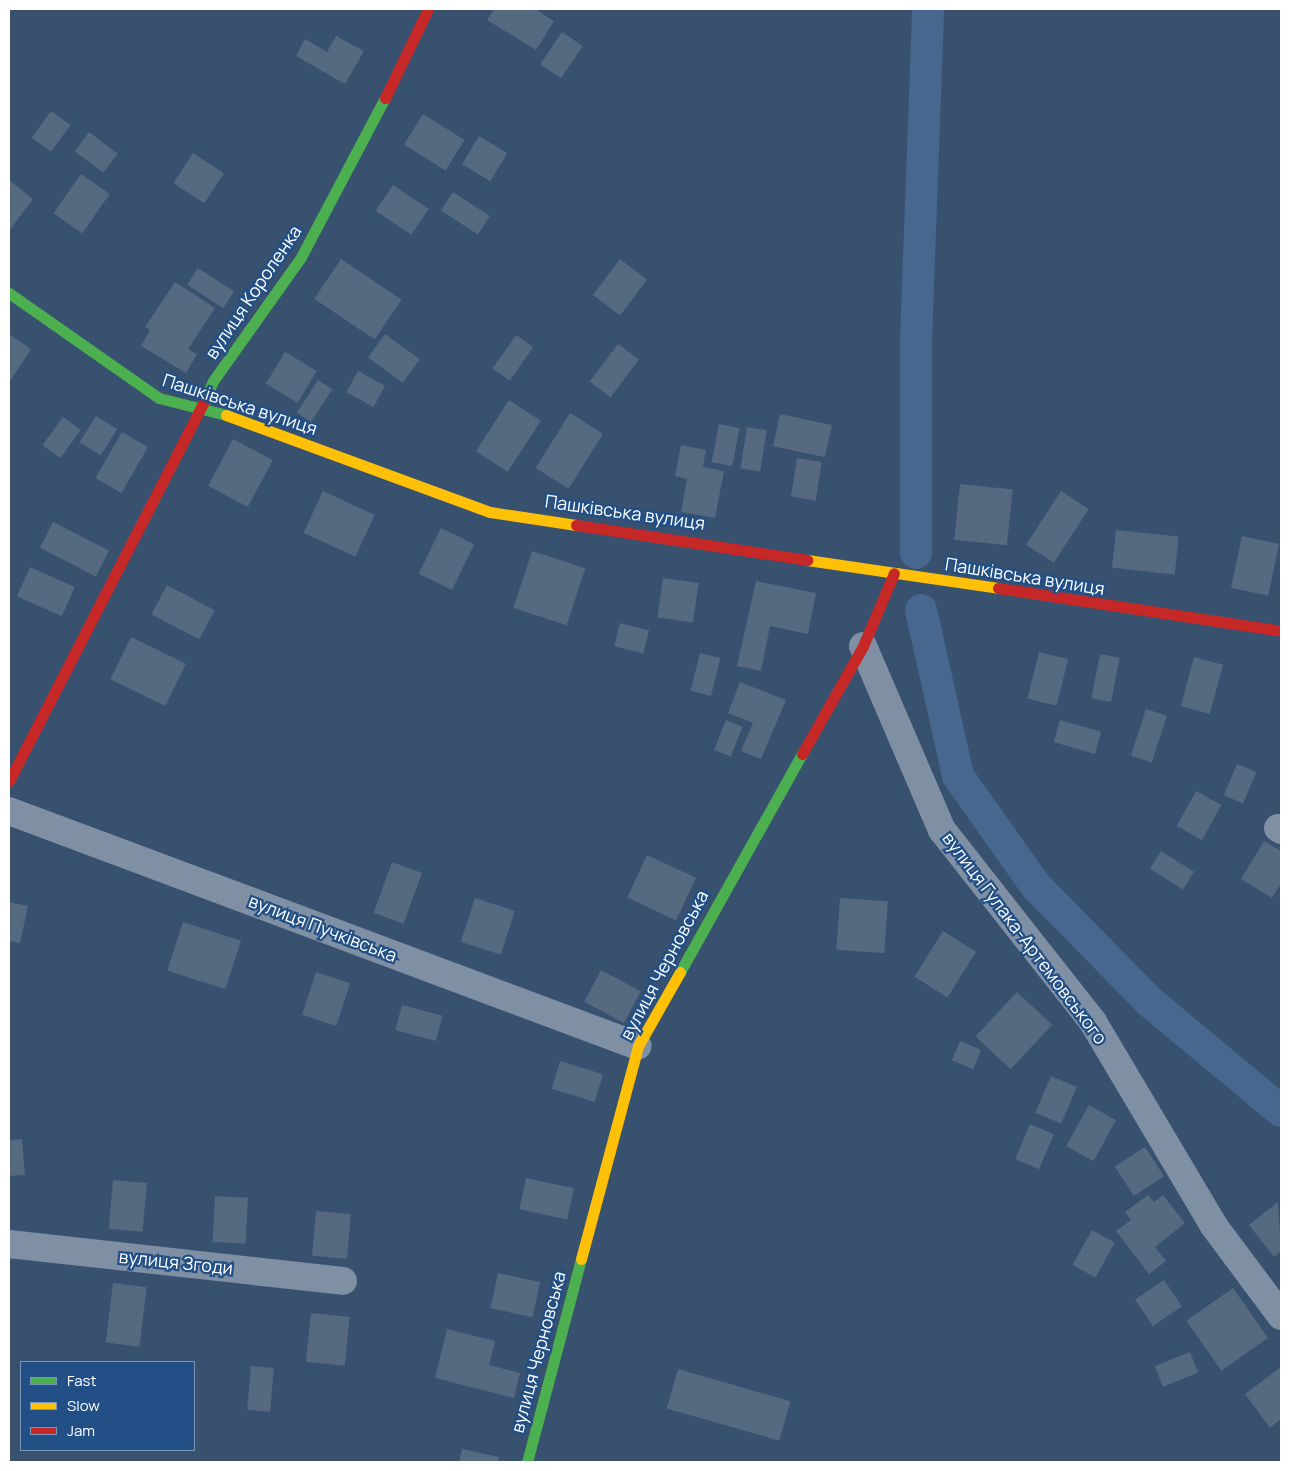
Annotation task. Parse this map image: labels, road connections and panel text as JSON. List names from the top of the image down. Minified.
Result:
{"streets":{"street":["вулиця Короленка","Пашківська вулиця","вулиця Пучківська","вулиця Гулака-Артемовського","вулиця Черновська","вулиця Згоди"]},"crossings":[["вулиця Короленка","Пашківська вулиця"],["Пашківська вулиця","вулиця Черновська"],["вулиця Пучківська","вулиця Черновська"],["вулиця Гулака-Артемовського","вулиця Черновська"]],"legend":["Fast","Slow","Jam"]}
